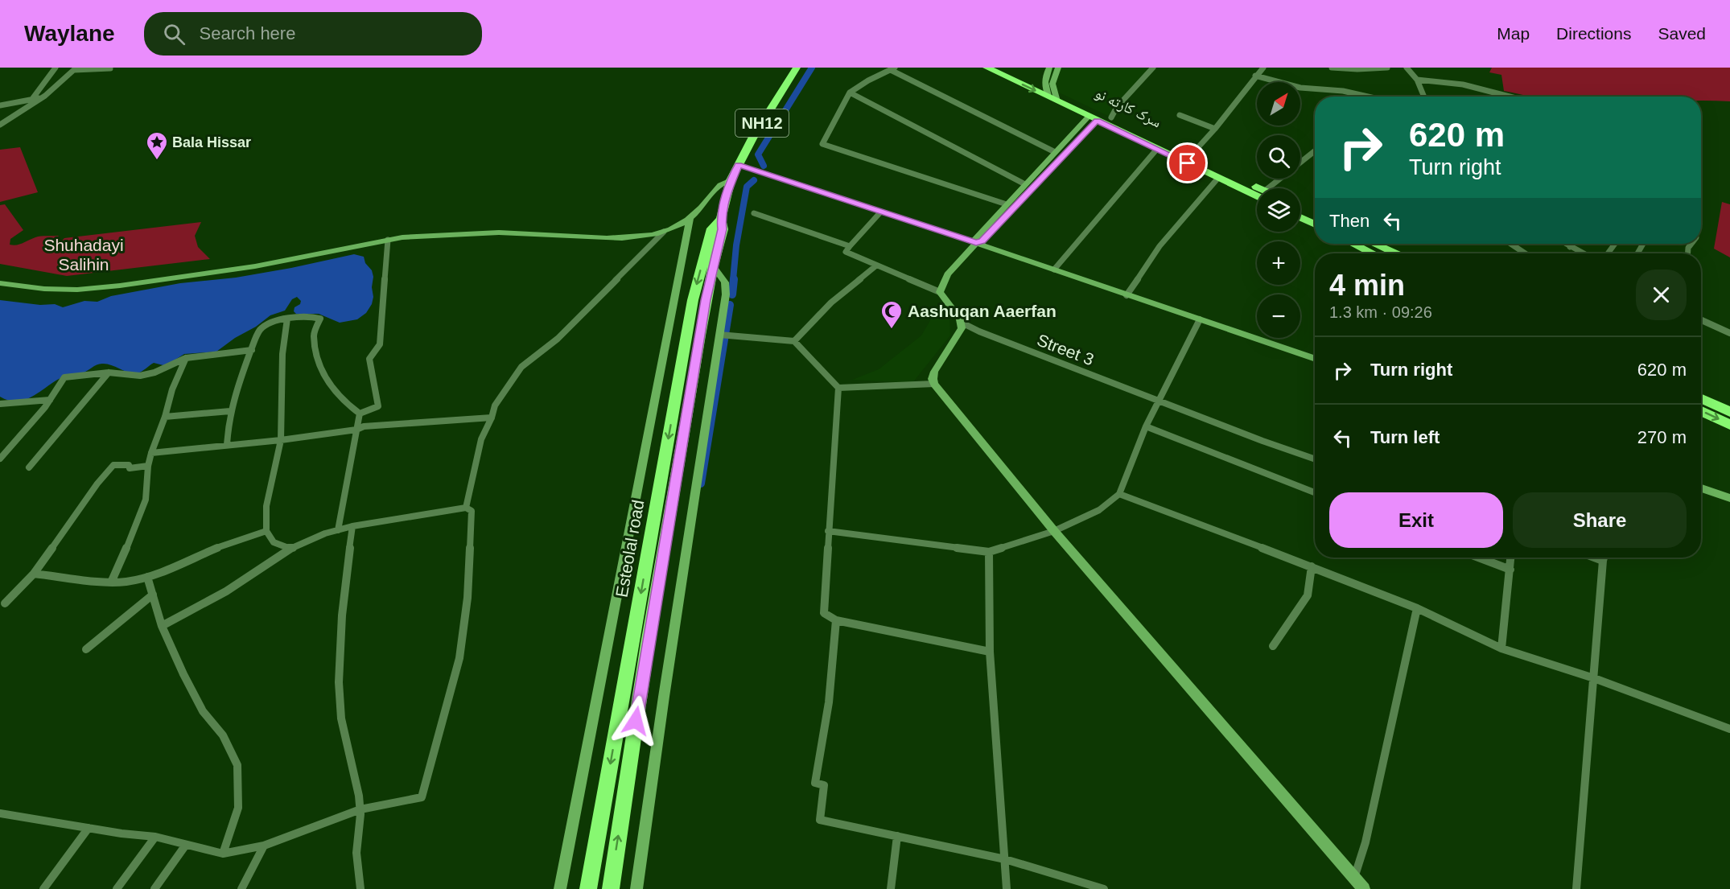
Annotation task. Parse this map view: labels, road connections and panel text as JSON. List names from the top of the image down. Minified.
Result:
{"streets":{"highway":["سرک کارته نو","NH12","Esteolal road"],"street":["Street 3"]},"parks":["Shuhadayi Salihin"],"places":{"place":["Bala Hissar"],"mosque":["Aashuqan Aaerfan"]},"north":"top right","page":{"header":"Waylane","search":"Search here","nav":["Map","Directions","Saved"],"map_buttons":["+","−"],"turn":["620 m","Turn right"],"then":"Then","heading":["4 min","1.3 km · 09:26"],"list":[{"name":"Turn right","value":"620 m"},{"name":"Turn left","value":"270 m"}],"buttons":["Exit","Share"]}}
